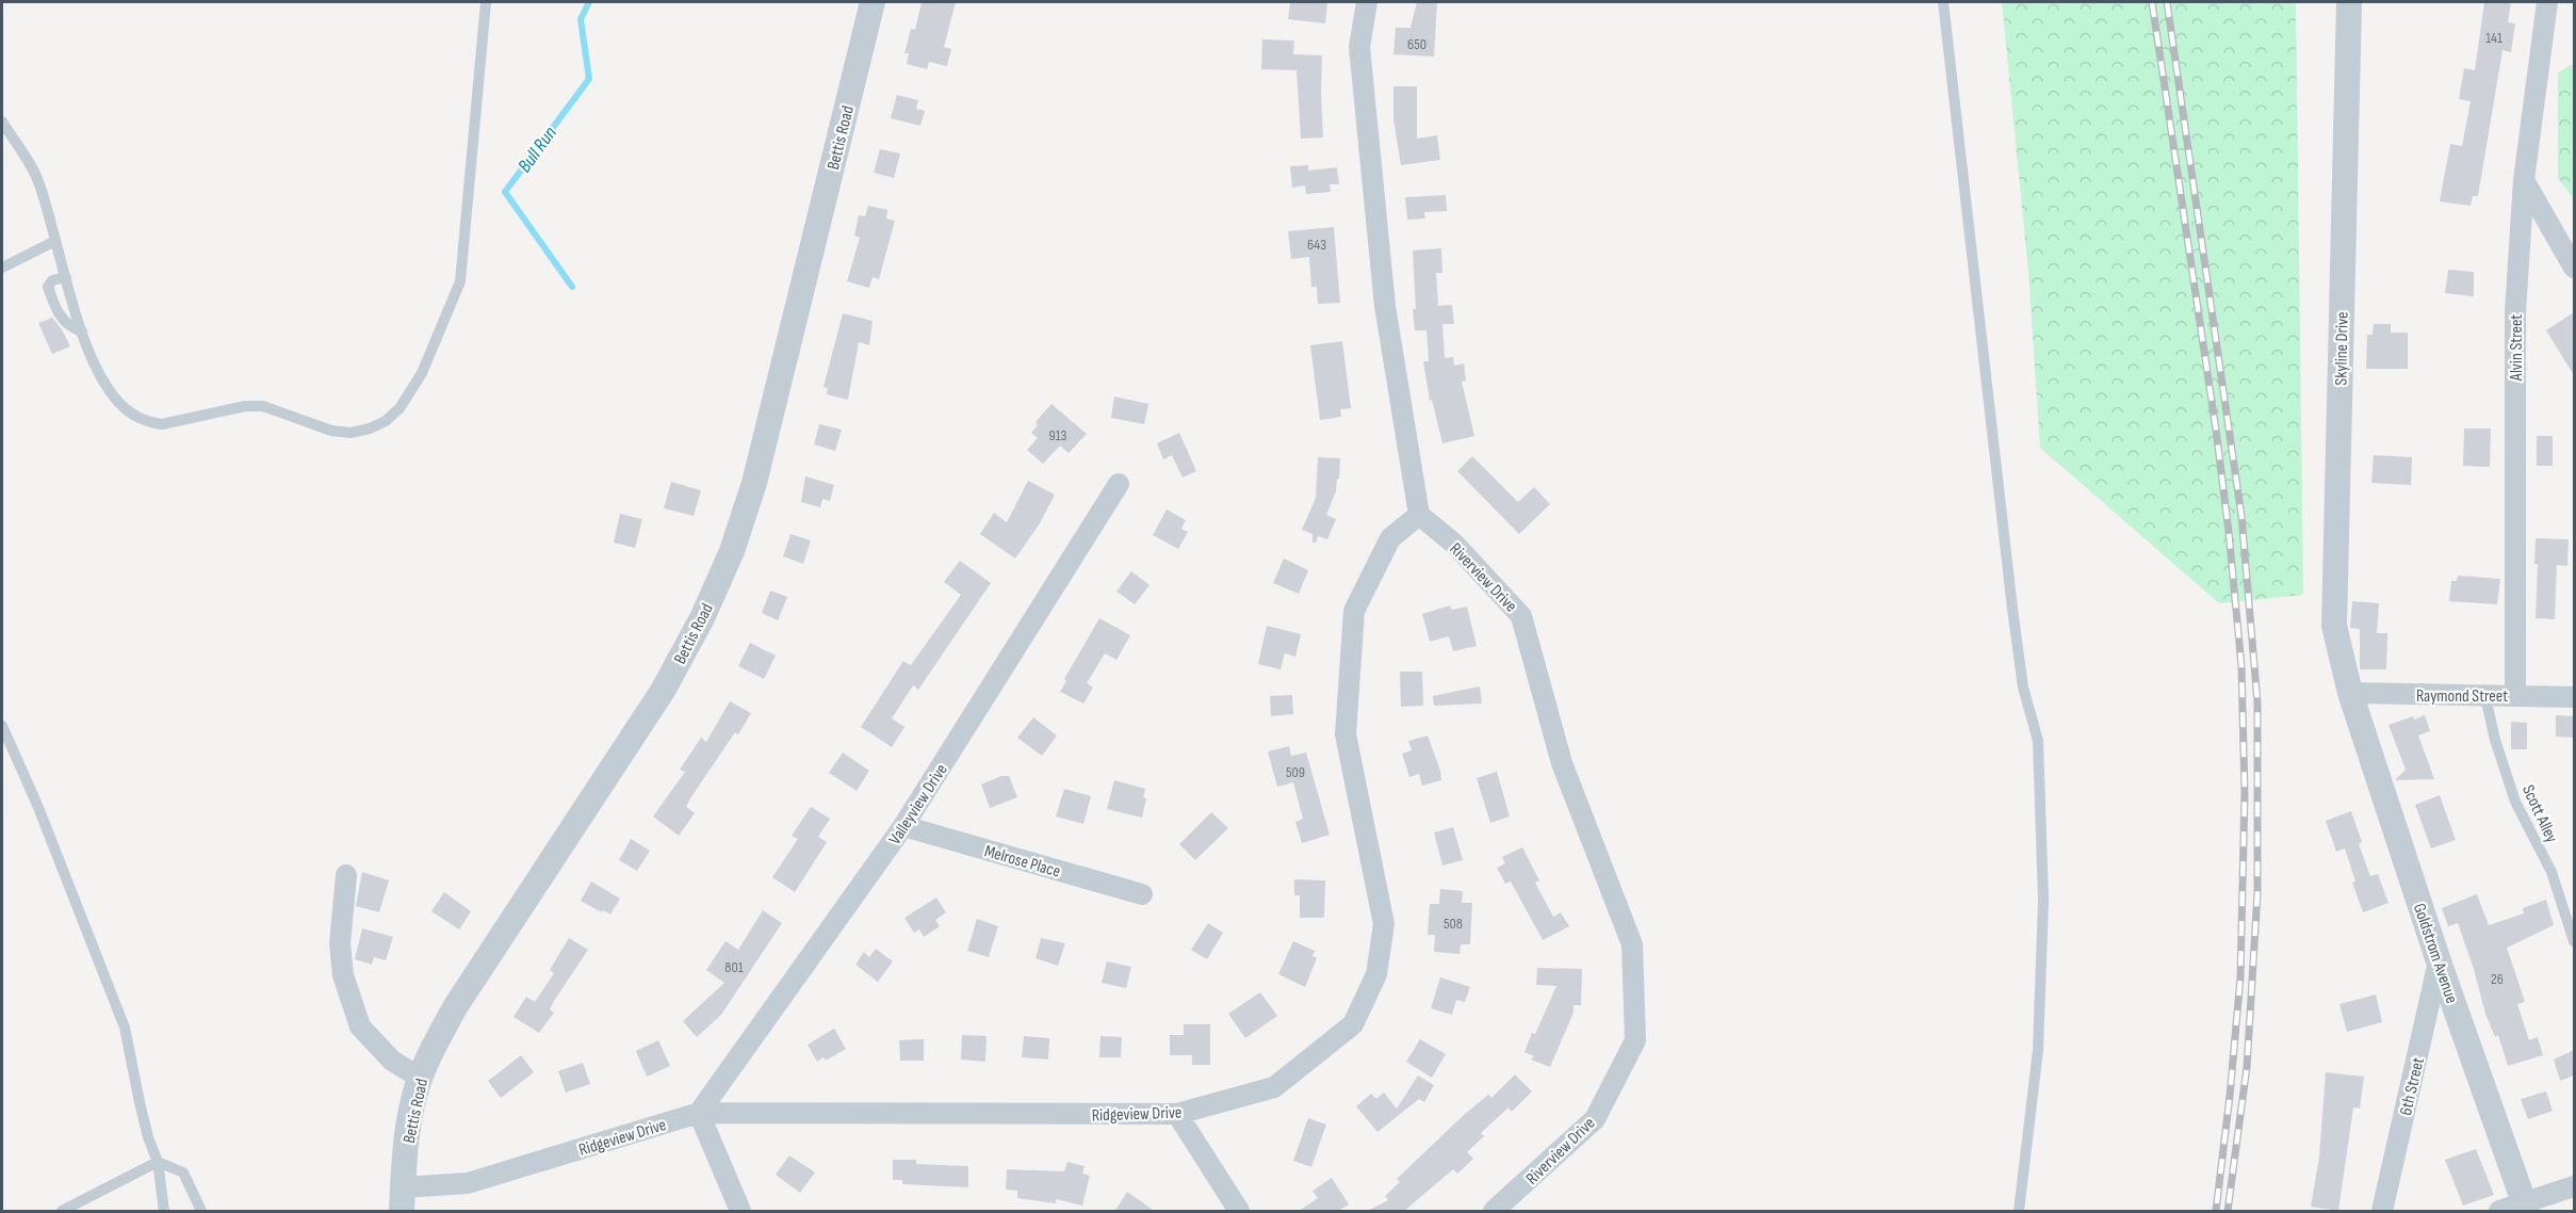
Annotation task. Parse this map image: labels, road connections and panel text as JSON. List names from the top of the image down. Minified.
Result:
{"streets":{"street":["Bettis Road","Alvin Street","Skyline Drive","Riverview Drive","Raymond Street","Valleyview Drive","Melrose Place","Goldstrom Avenue","6th Street","Ridgeview Drive"],"lane":["Scott Alley"]},"crossings":[["Bettis Road","Ridgeview Drive"],["Alvin Street","Raymond Street"],["Skyline Drive","Raymond Street"],["Skyline Drive","Goldstrom Avenue"],["Riverview Drive","Ridgeview Drive"],["Raymond Street","Scott Alley"],["Raymond Street","Goldstrom Avenue"],["Valleyview Drive","Melrose Place"],["Valleyview Drive","Ridgeview Drive"],["Goldstrom Avenue","6th Street"]],"water":["Bull Run"],"house_numbers":["141","650","643","913","509","508","801","26"]}
